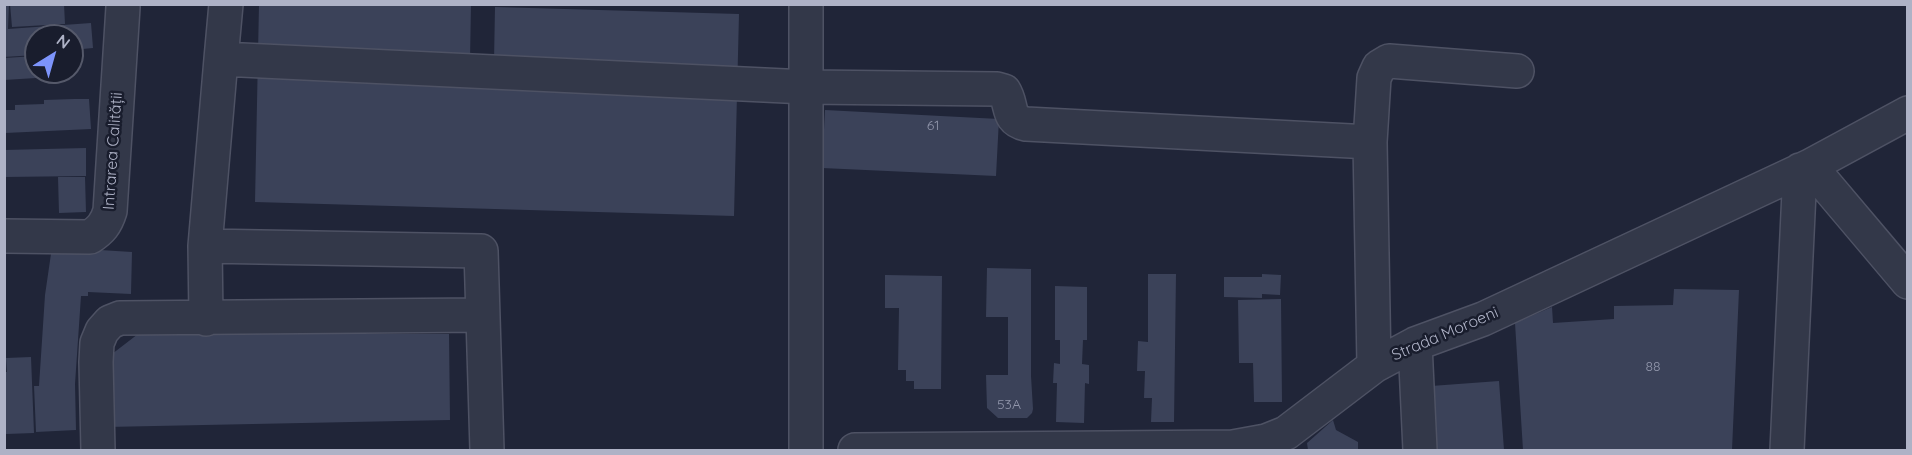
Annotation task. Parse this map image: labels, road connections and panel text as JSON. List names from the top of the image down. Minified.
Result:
{"streets":{"street":["Intrarea Calității","Strada Moroeni"]},"house_numbers":["61","88","53A"],"north":"top right"}
